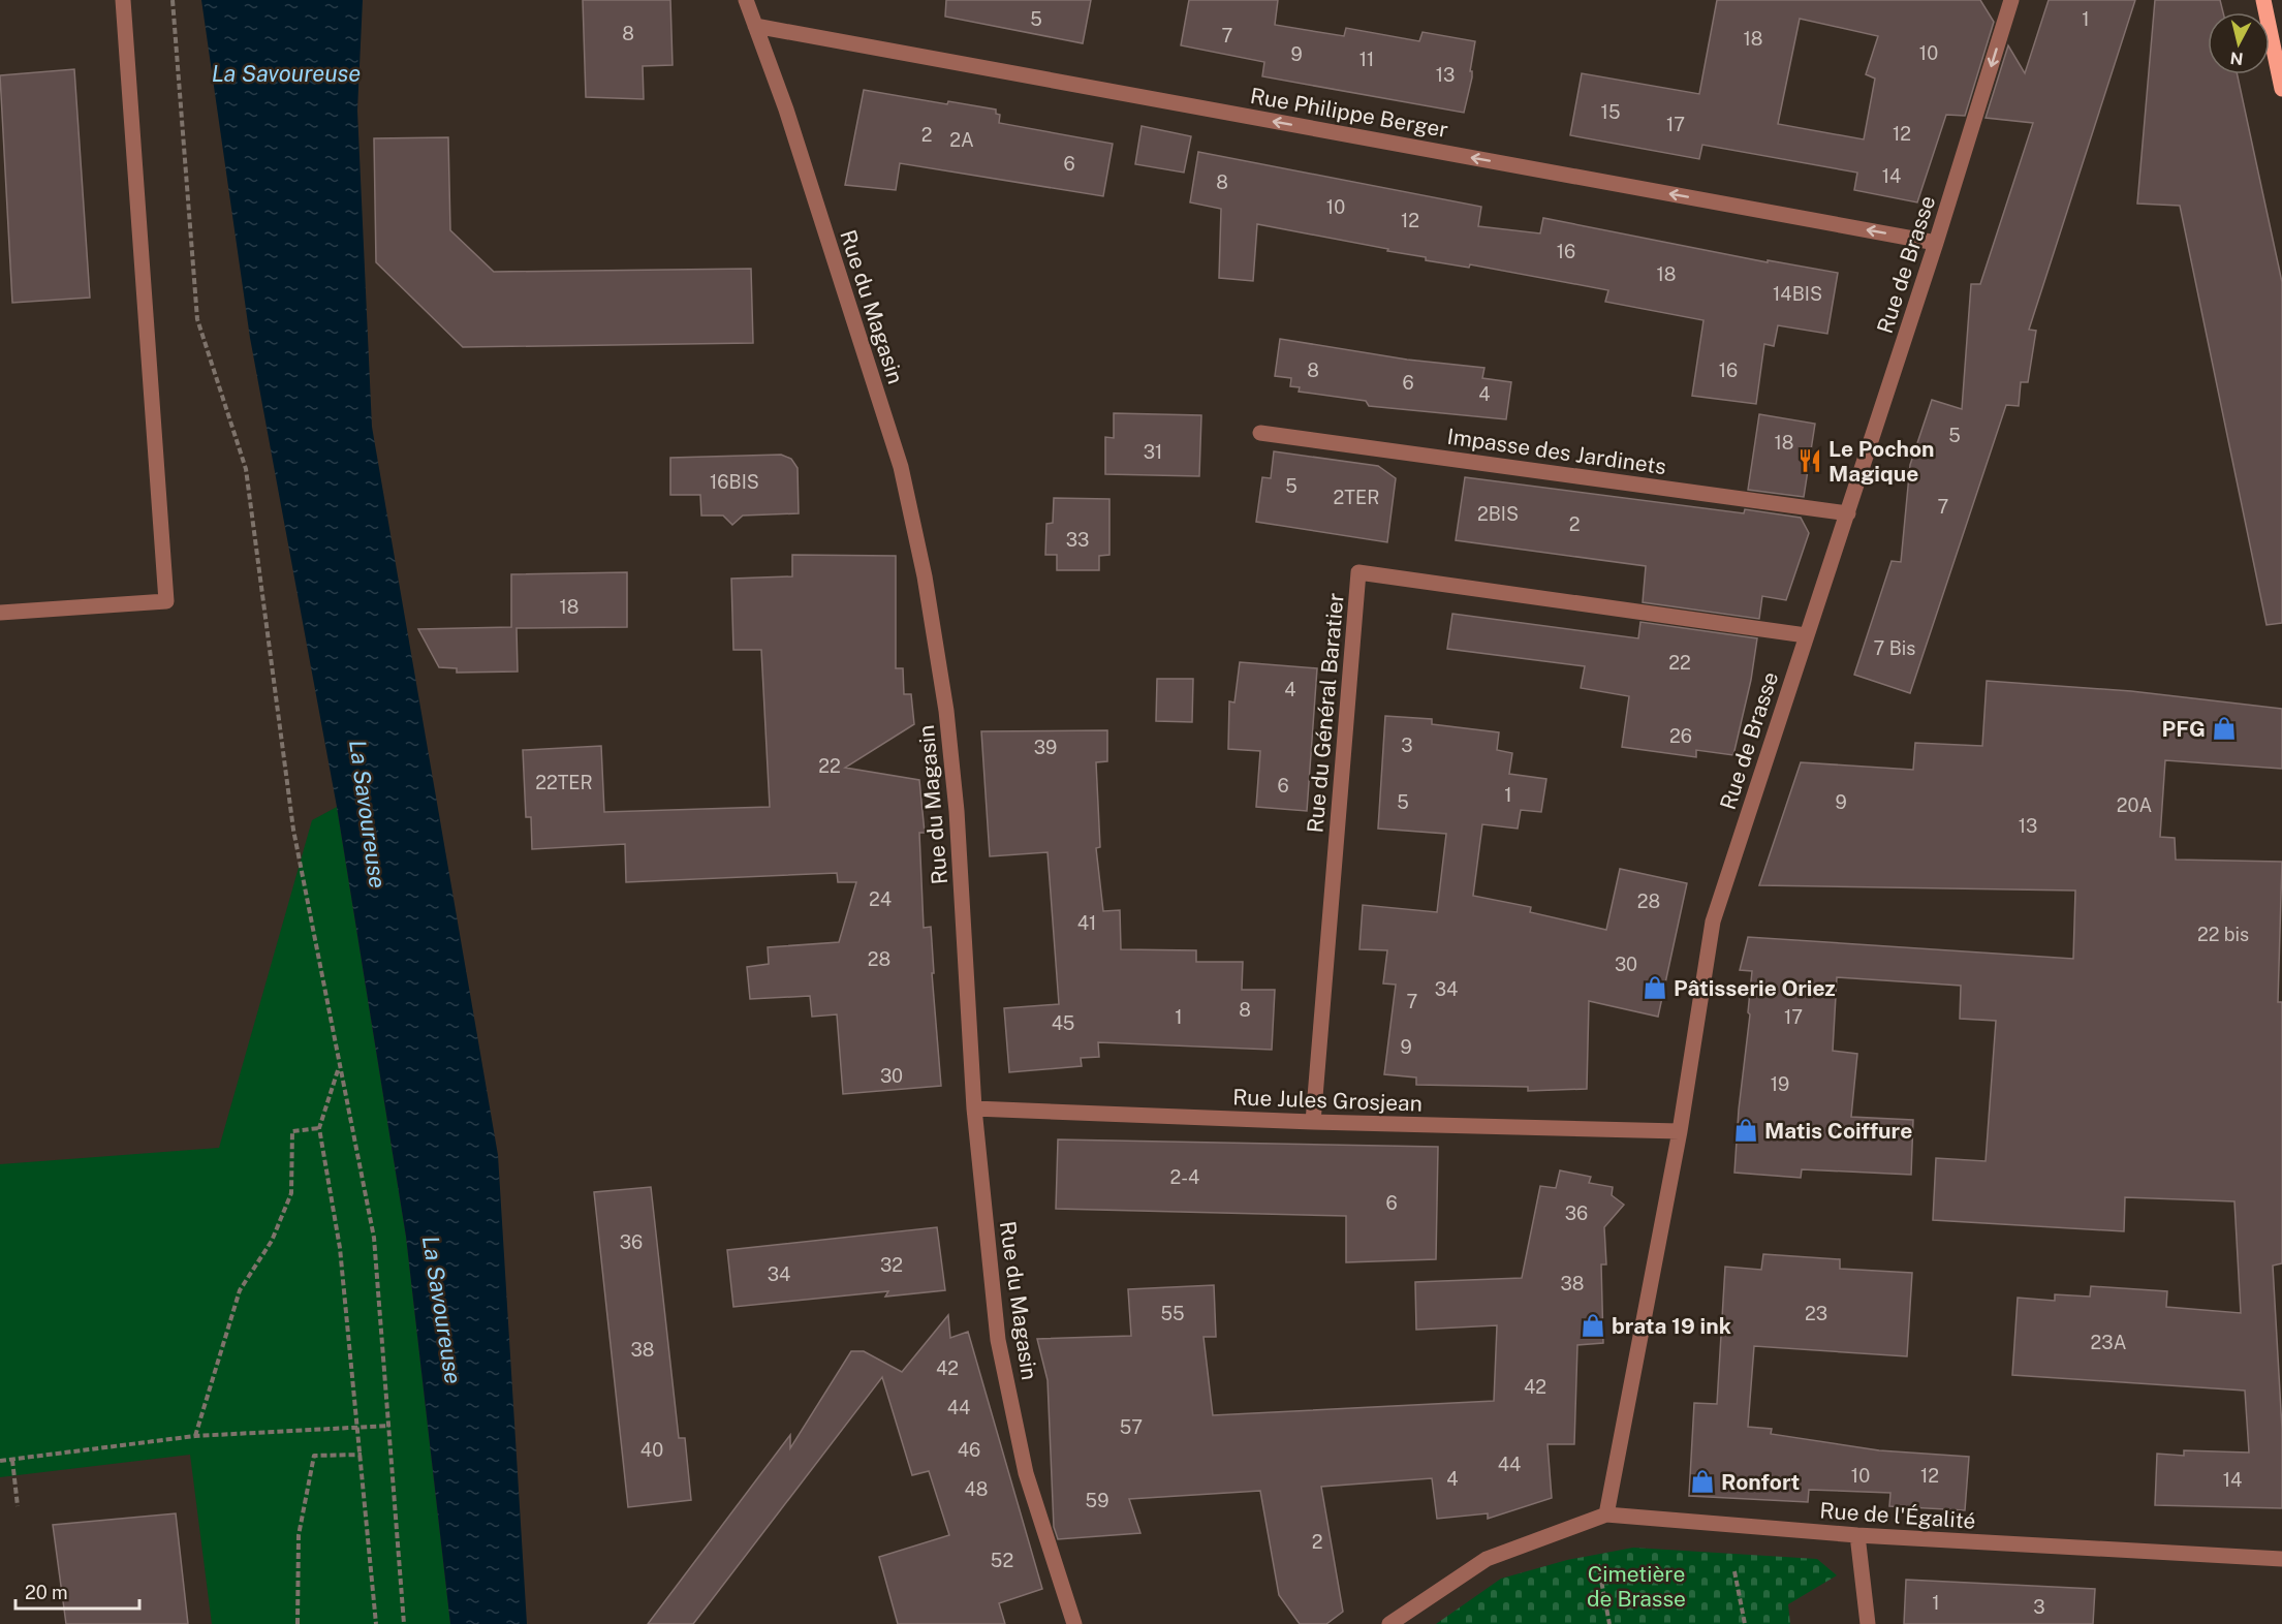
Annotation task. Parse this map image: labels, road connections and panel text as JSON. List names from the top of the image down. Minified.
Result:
{"streets":{"street":["Rue Philippe Berger","Rue de Brasse","Rue du Magasin","Impasse des Jardinets","Rue du Général Baratier","Rue Jules Grosjean","Rue de l'Égalité"]},"crossings":[["Rue Philippe Berger","Rue de Brasse"],["Rue Philippe Berger","Rue du Magasin"],["Rue de Brasse","Impasse des Jardinets"],["Rue de Brasse","Rue du Général Baratier"],["Rue de Brasse","Rue Jules Grosjean"],["Rue de Brasse","Rue de l'Égalité"],["Rue du Magasin","Rue Jules Grosjean"],["Rue du Général Baratier","Rue Jules Grosjean"]],"one_way":["Rue Philippe Berger"],"water":["La Savoureuse"],"parks":["Cimetière de Brasse"],"places":{"restaurant":["Le Pochon Magique"],"shop":["PFG","Pâtisserie Oriez","Matis Coiffure","brata 19 ink","Ronfort"]},"house_numbers":["5","1","8","7","18","10","9","11","13","15","17","12","2","2A","6","14","8","10","12","16","18","14BIS","8","16","6","4","5","18","31","16BIS","5","2TER","7","2BIS","2","33","18","7 Bis","22","4","26","3","39","22","22TER","6","1","5","9","20A","13","24","28","41","22 bis","28","30","34","7","8","1","17","45","9","30","19","2-4","6","36","36","32","34","38","55","23","23A","38","42","42","44","57","40","46","44","10","12","4","14","48","59","2","52","1","3"],"scale_bar":"20 m","north":"bottom"}
